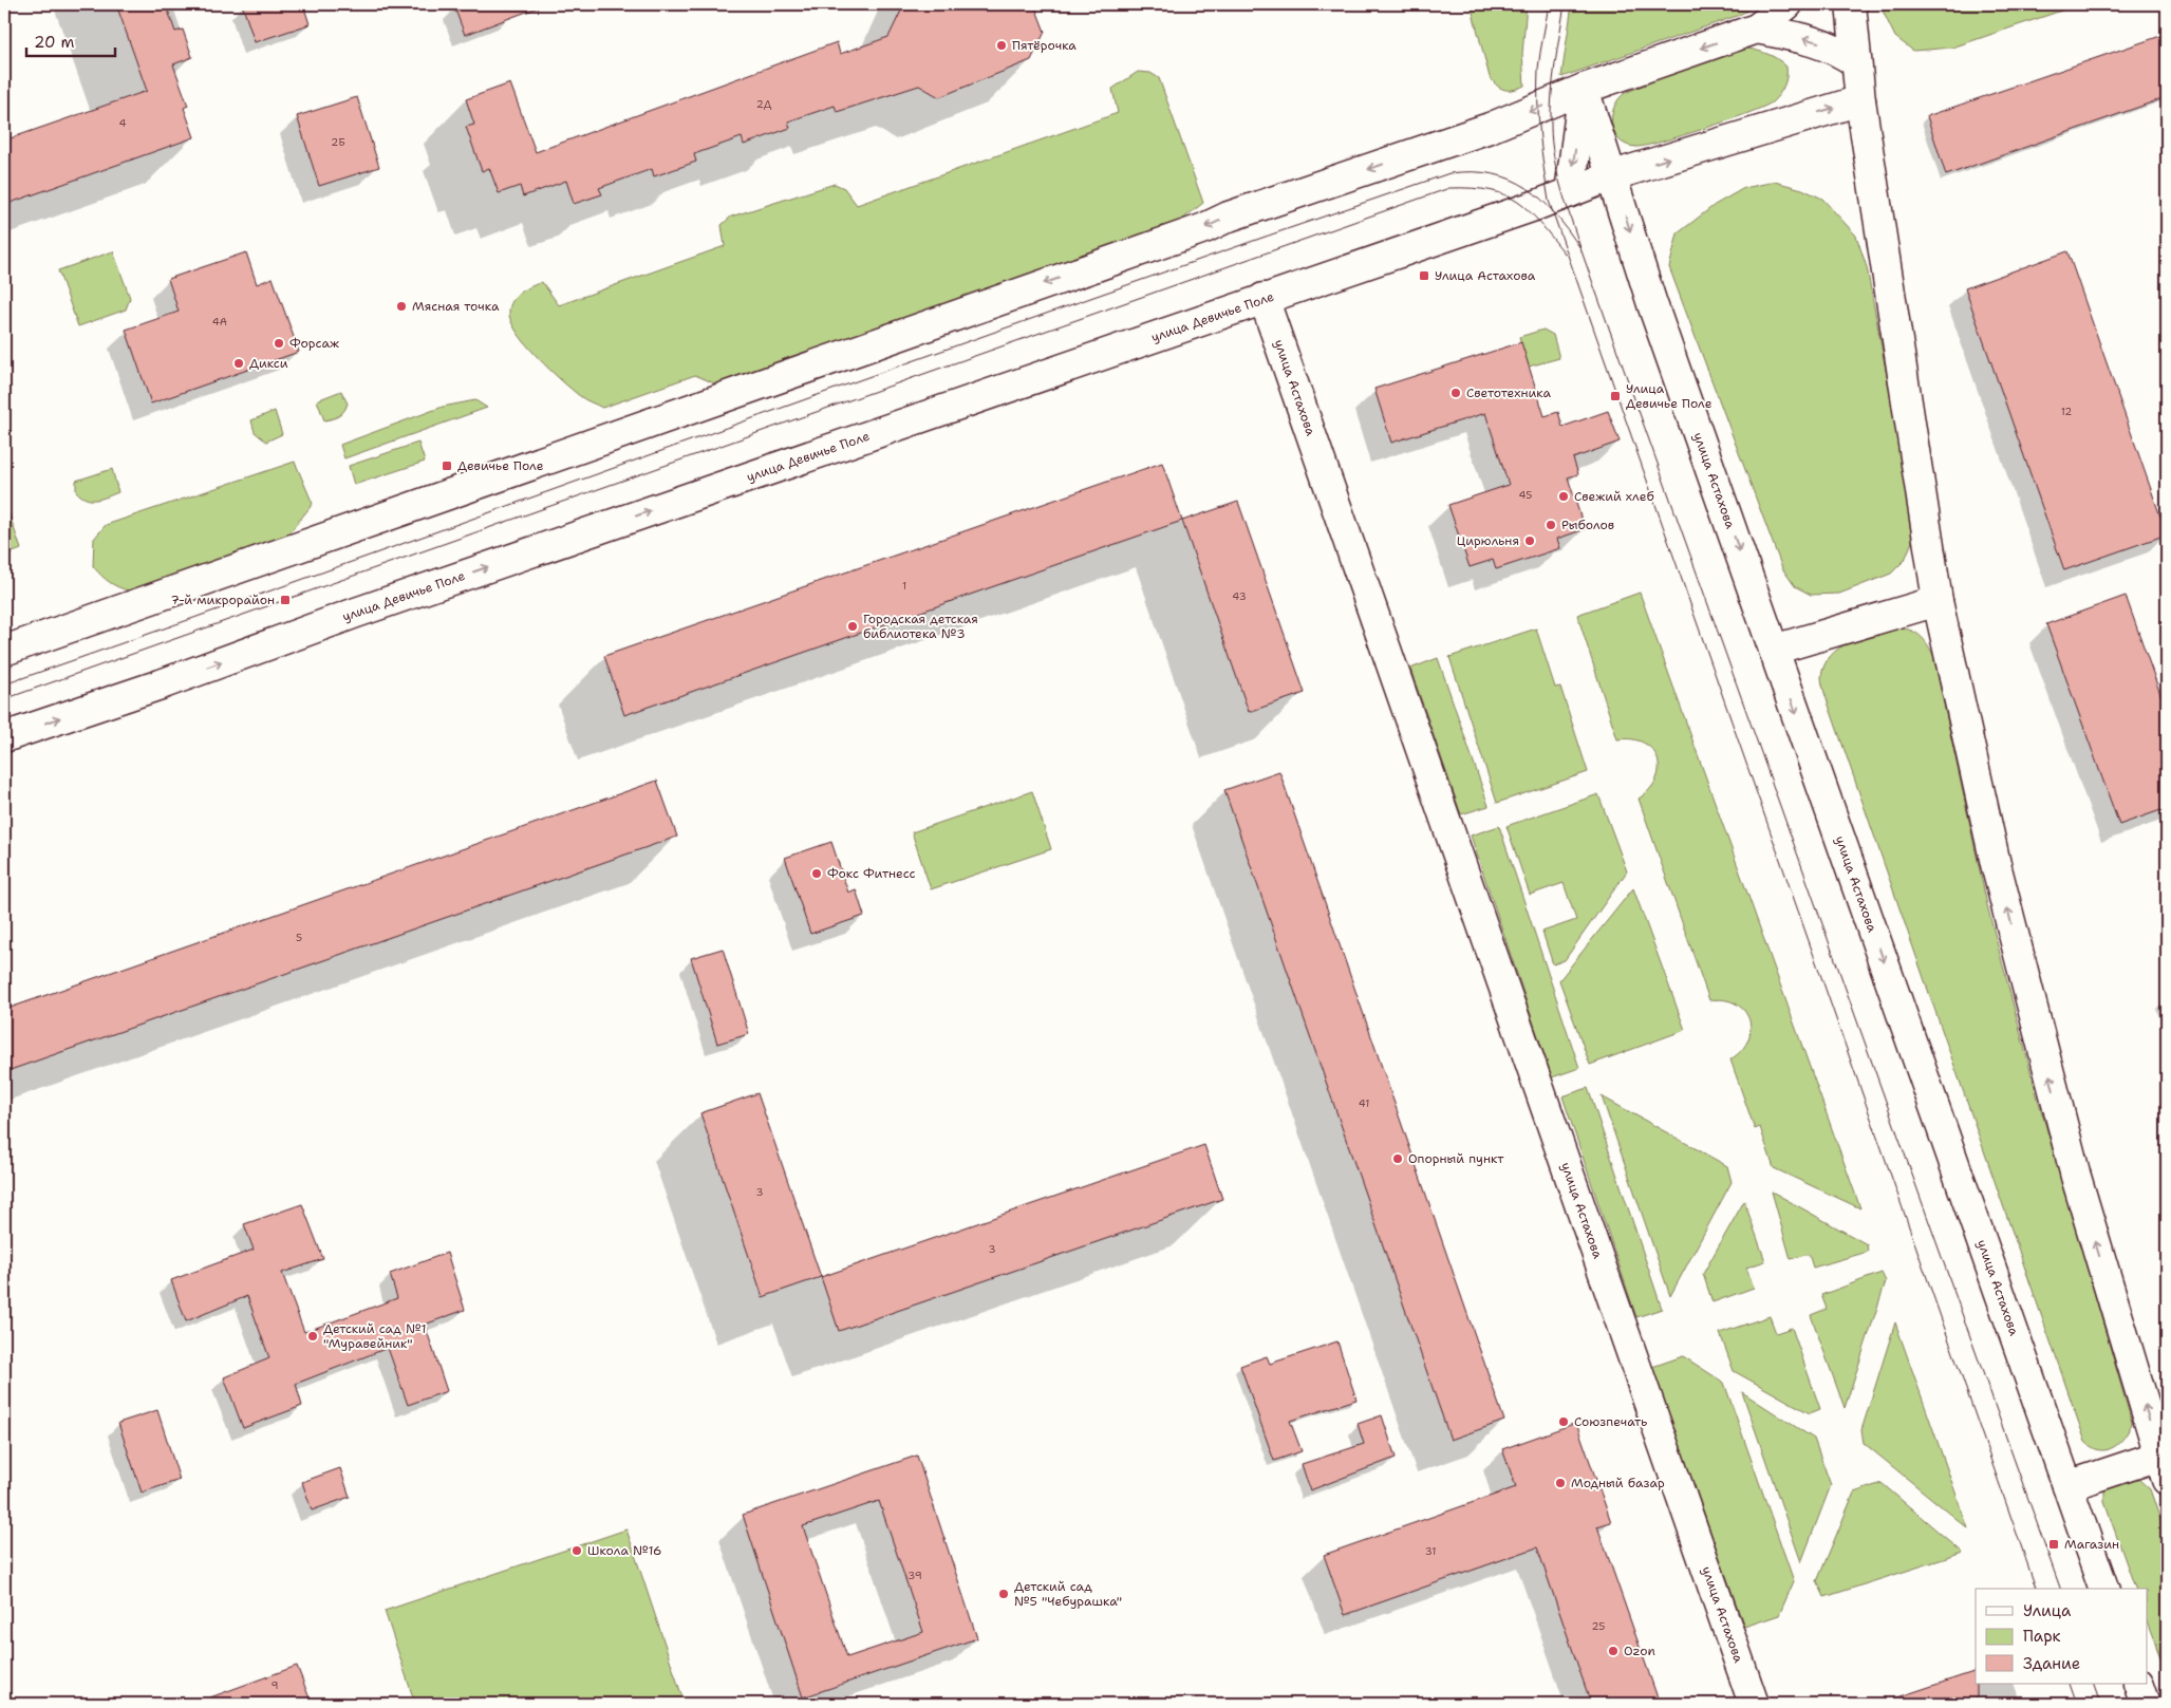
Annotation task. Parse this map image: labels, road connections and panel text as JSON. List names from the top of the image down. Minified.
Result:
{"streets":{"main road":["улица Девичье Поле","улица Астахова"]},"crossings":[["улица Девичье Поле","улица Астахова"]],"places":{"other":["Пятёрочка","Мясная точка","Форсаж","Дикси","Светотехника","Свежий хлеб","Рыболов","Цирюльня","Городская детская библиотека №3","Фокс Фитнесс","Опорный пункт","Детский сад №1 \"Муравейник\"","Союзпечать","Модный базар","Школа №16","Детский сад №5 \"Чебурашка\"","Ozon"],"transit":["Улица Астахова","Улица Девичье Поле","Девичье Поле","7-й микрорайон","Магазин"]},"house_numbers":["2Д","4","2Б","4А","12","45","1","43","5","41","3","3","31","39","25","9"],"legend":["Улица","Парк","Здание"],"scale_bar":"20 m"}
